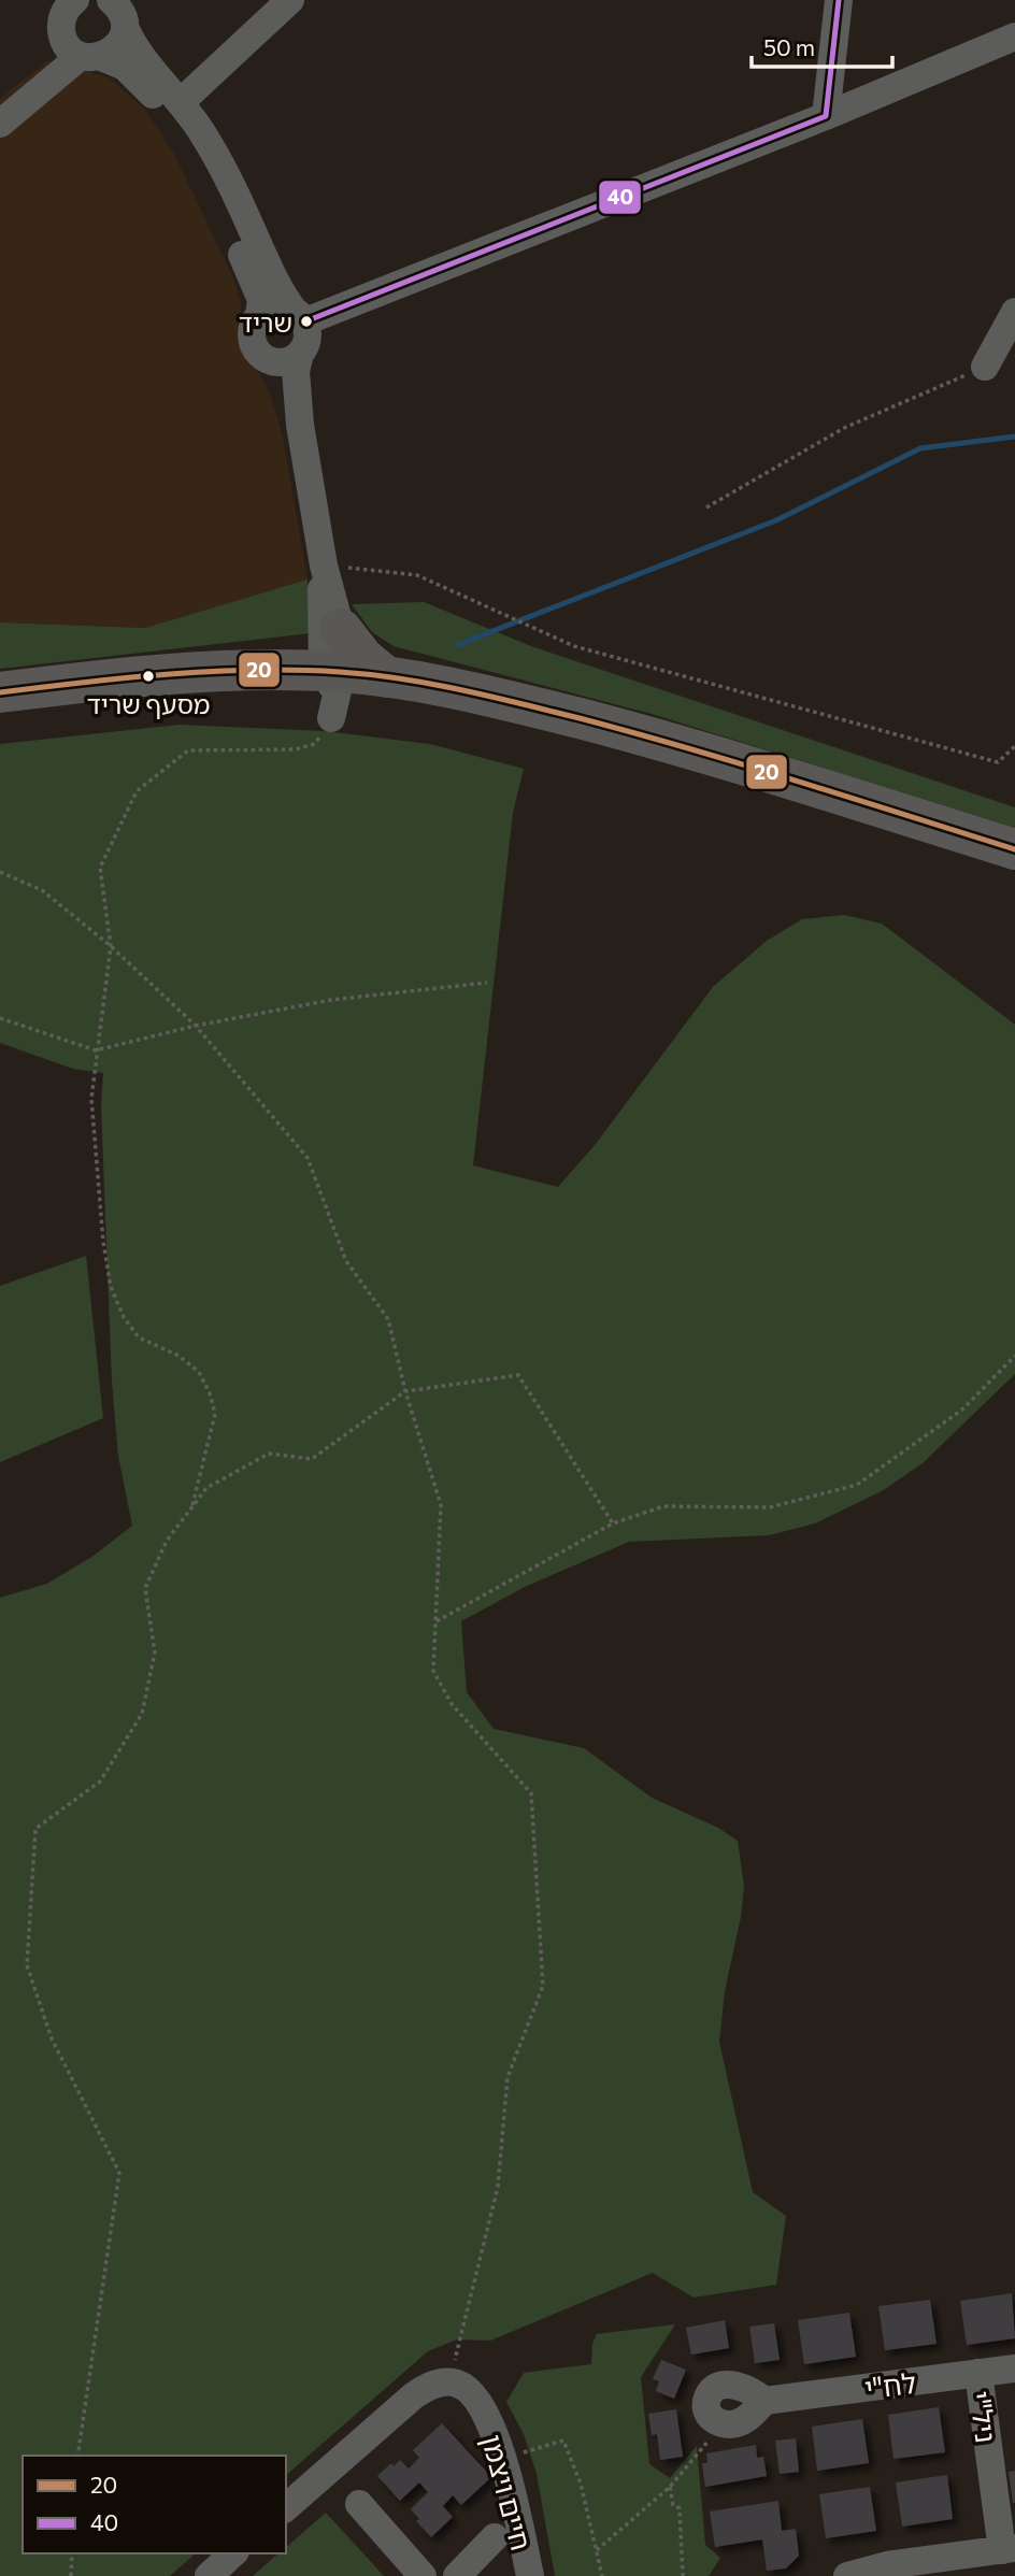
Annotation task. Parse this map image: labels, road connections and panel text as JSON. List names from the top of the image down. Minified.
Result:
{"streets":{"street":["לח\"י","ניל\"י","חיים ויצמן"]},"crossings":[["לח\"י","ניל\"י"]],"places":["שריד","מסעף שריד"],"lines":["transit line 40","transit line 20"],"legend":["20","40"],"scale_bar":"50 m"}
